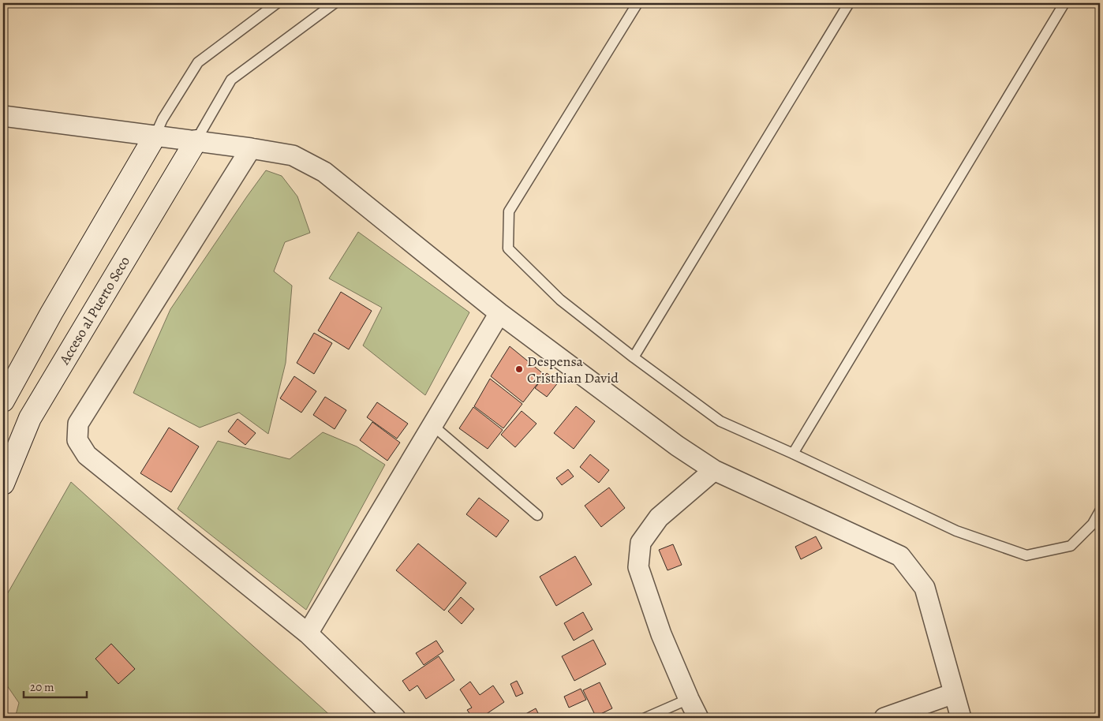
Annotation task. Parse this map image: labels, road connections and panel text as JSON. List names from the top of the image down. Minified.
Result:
{"streets":{"main road":["Acceso al Puerto Seco"]},"places":["Despensa Cristhian David"],"scale_bar":"20 m"}
